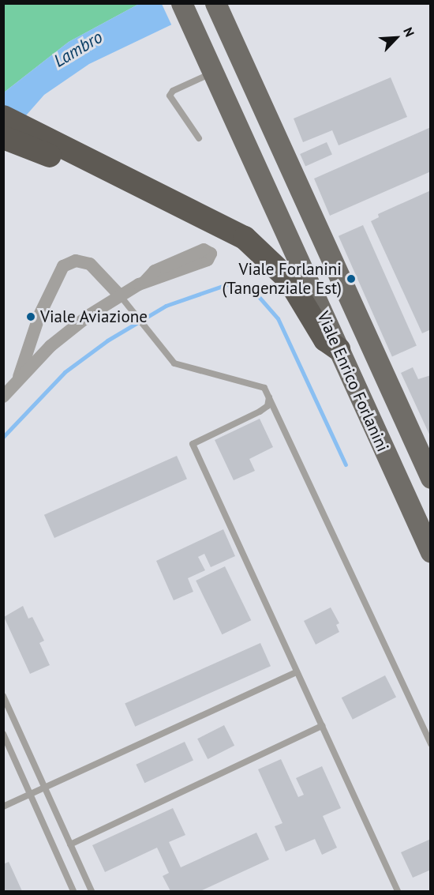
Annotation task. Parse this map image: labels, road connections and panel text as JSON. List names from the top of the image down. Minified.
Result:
{"streets":{"main road":["Viale Enrico Forlanini"]},"water":["Lambro"],"places":["Viale Forlanini (Tangenziale Est)","Viale Aviazione"],"north":"top right"}
